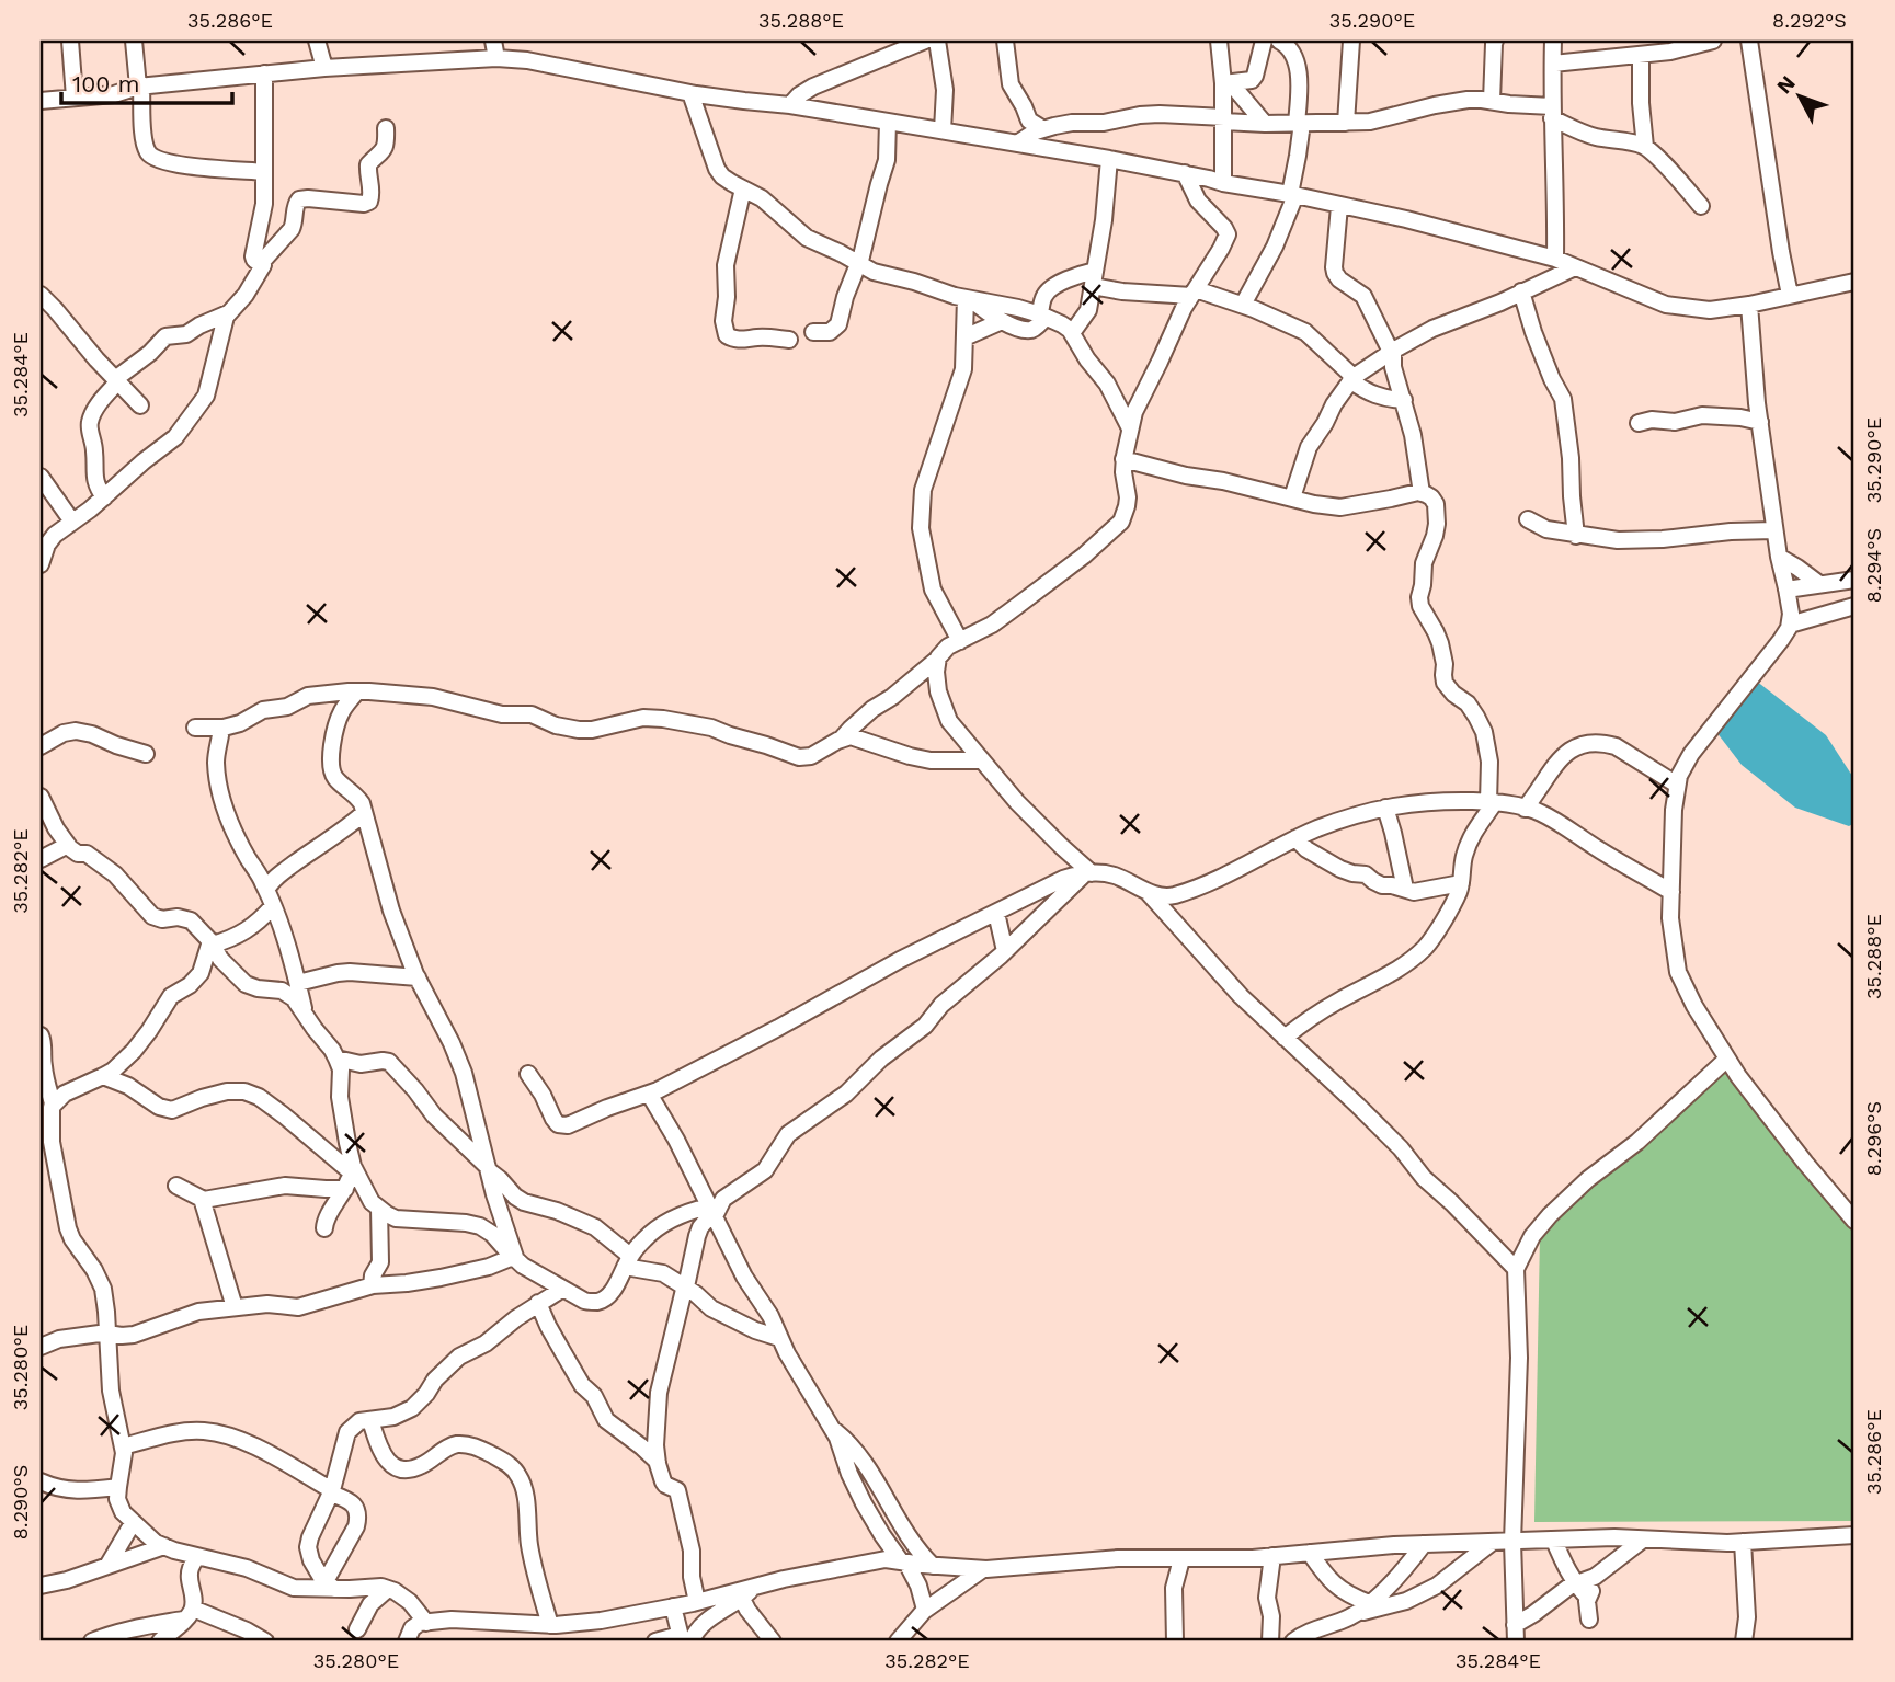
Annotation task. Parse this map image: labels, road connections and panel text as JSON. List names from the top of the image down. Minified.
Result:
{"scale_bar":"100 m","north":"top left","coordinates":["35.286°E","35.288°E","35.290°E","8.292°S","35.284°E","8.294°S","35.282°E","8.296°S","35.280°E","8.290°S"]}
